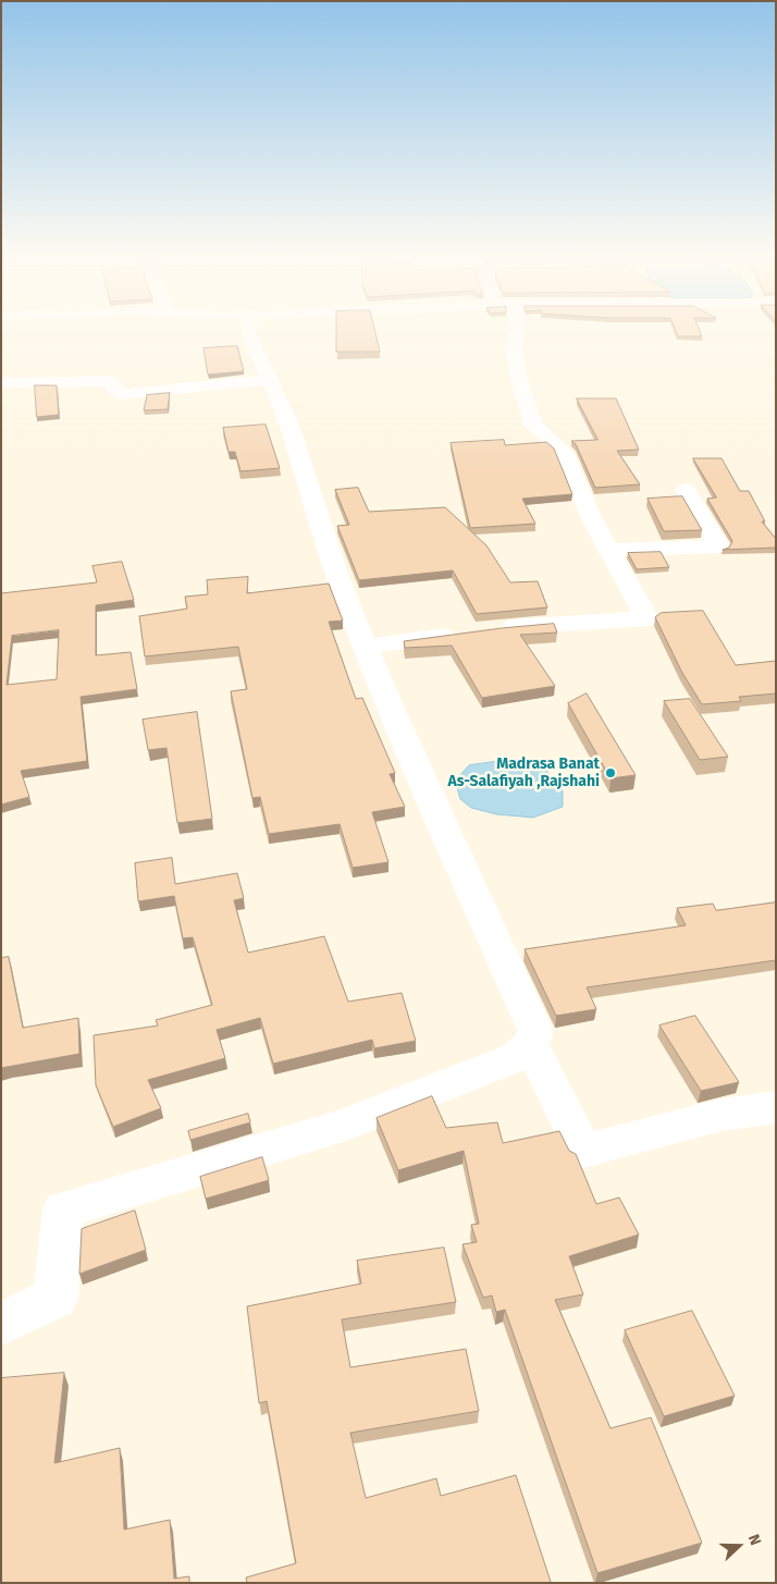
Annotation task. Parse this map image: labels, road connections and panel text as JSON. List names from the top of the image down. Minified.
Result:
{"places":["Madrasa Banat As-Salafiyah ,Rajshahi"],"north":"right"}
